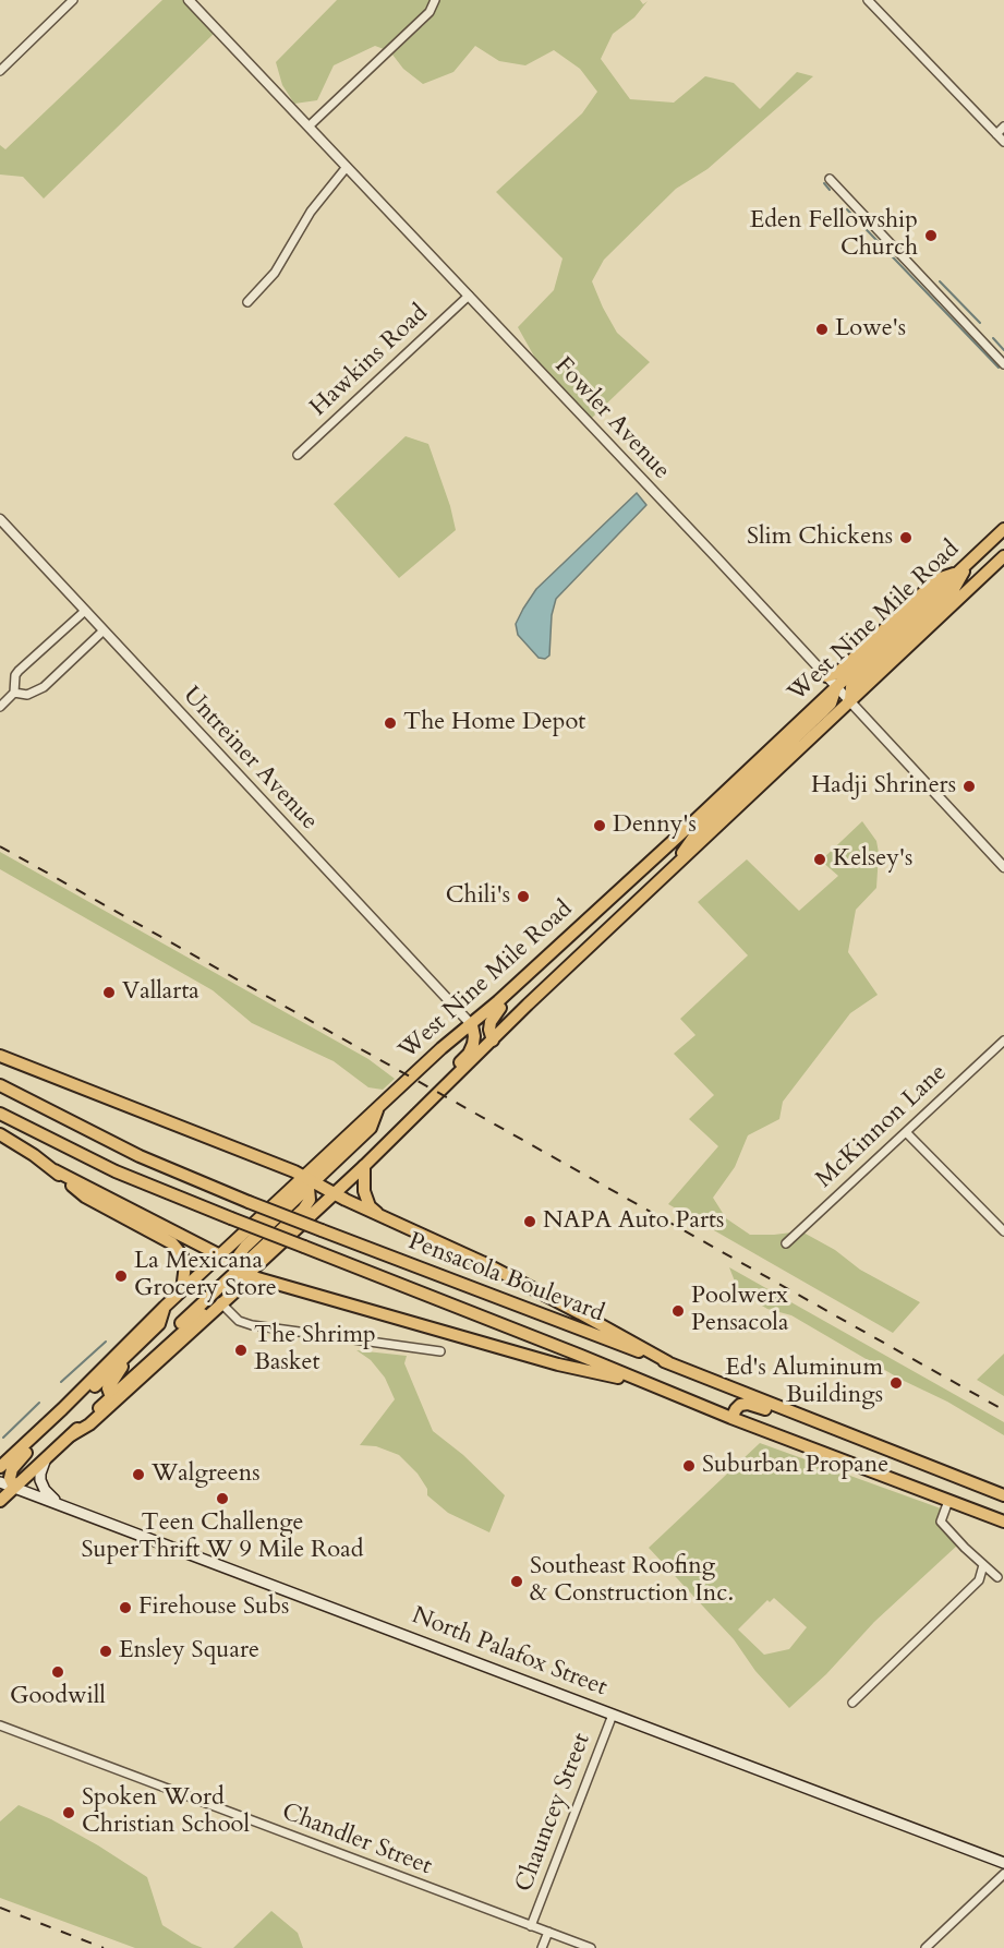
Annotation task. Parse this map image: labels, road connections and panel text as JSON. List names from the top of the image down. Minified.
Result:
{"streets":{"main road":["West Nine Mile Road","Pensacola Boulevard","North Palafox Street"],"street":["Hawkins Road","Fowler Avenue","Untreiner Avenue","McKinnon Lane","Chauncey Street","Chandler Street"]},"crossings":[["Hawkins Road","Fowler Avenue"],["Fowler Avenue","West Nine Mile Road"],["West Nine Mile Road","Untreiner Avenue"],["West Nine Mile Road","North Palafox Street"],["North Palafox Street","Chauncey Street"],["Chauncey Street","Chandler Street"]],"places":["Eden Fellowship Church","Lowe's","Slim Chickens","The Home Depot","Hadji Shriners","Denny's","Kelsey's","Chili's","Vallarta","NAPA Auto Parts","La Mexicana Grocery Store","Poolwerx Pensacola","The Shrimp Basket","Ed's Aluminum Buildings","Suburban Propane","Walgreens","Teen Challenge SuperThrift W 9 Mile Road","Southeast Roofing & Construction Inc.","Firehouse Subs","Ensley Square","Goodwill","Spoken Word Christian School"]}
